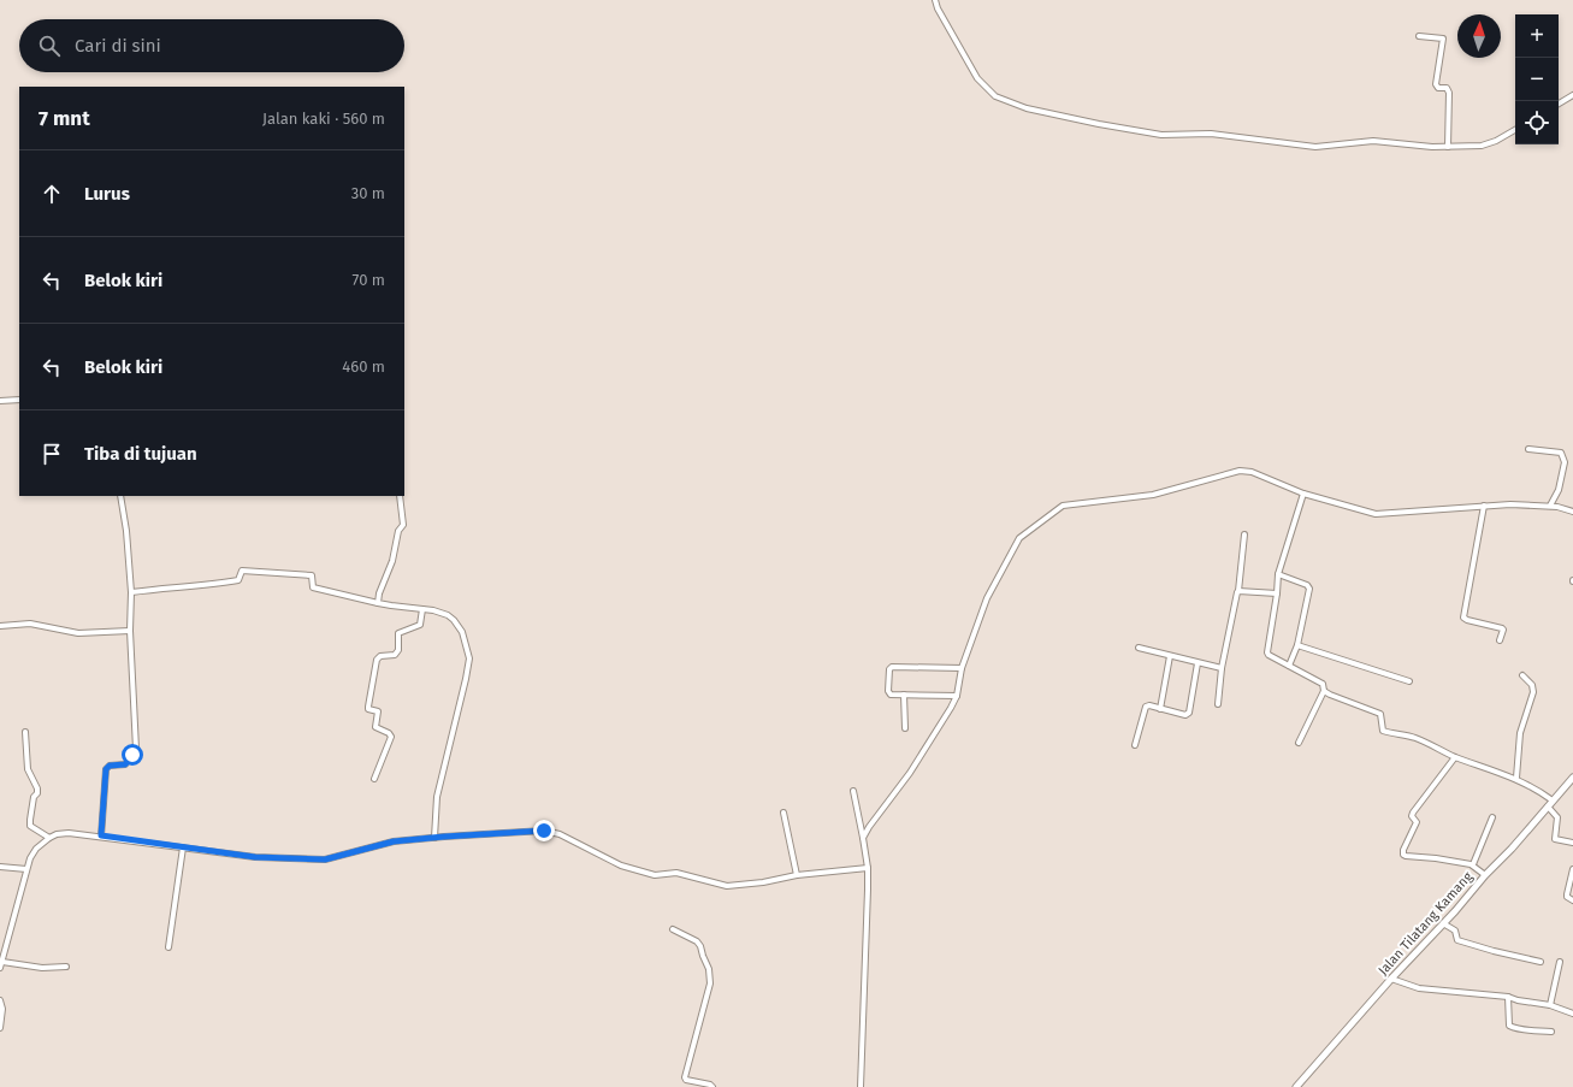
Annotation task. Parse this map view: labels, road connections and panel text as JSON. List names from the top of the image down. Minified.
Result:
{"streets":{"street":["Jalan Tilatang Kamang"]},"north":"top","page":{"map_buttons":["+","−"],"search":"Cari di sini","heading":["7 mnt","Jalan kaki · 560 m"],"list":[["Lurus","30 m"],["Belok kiri","70 m"],["Belok kiri","460 m"],"Tiba di tujuan"]}}
